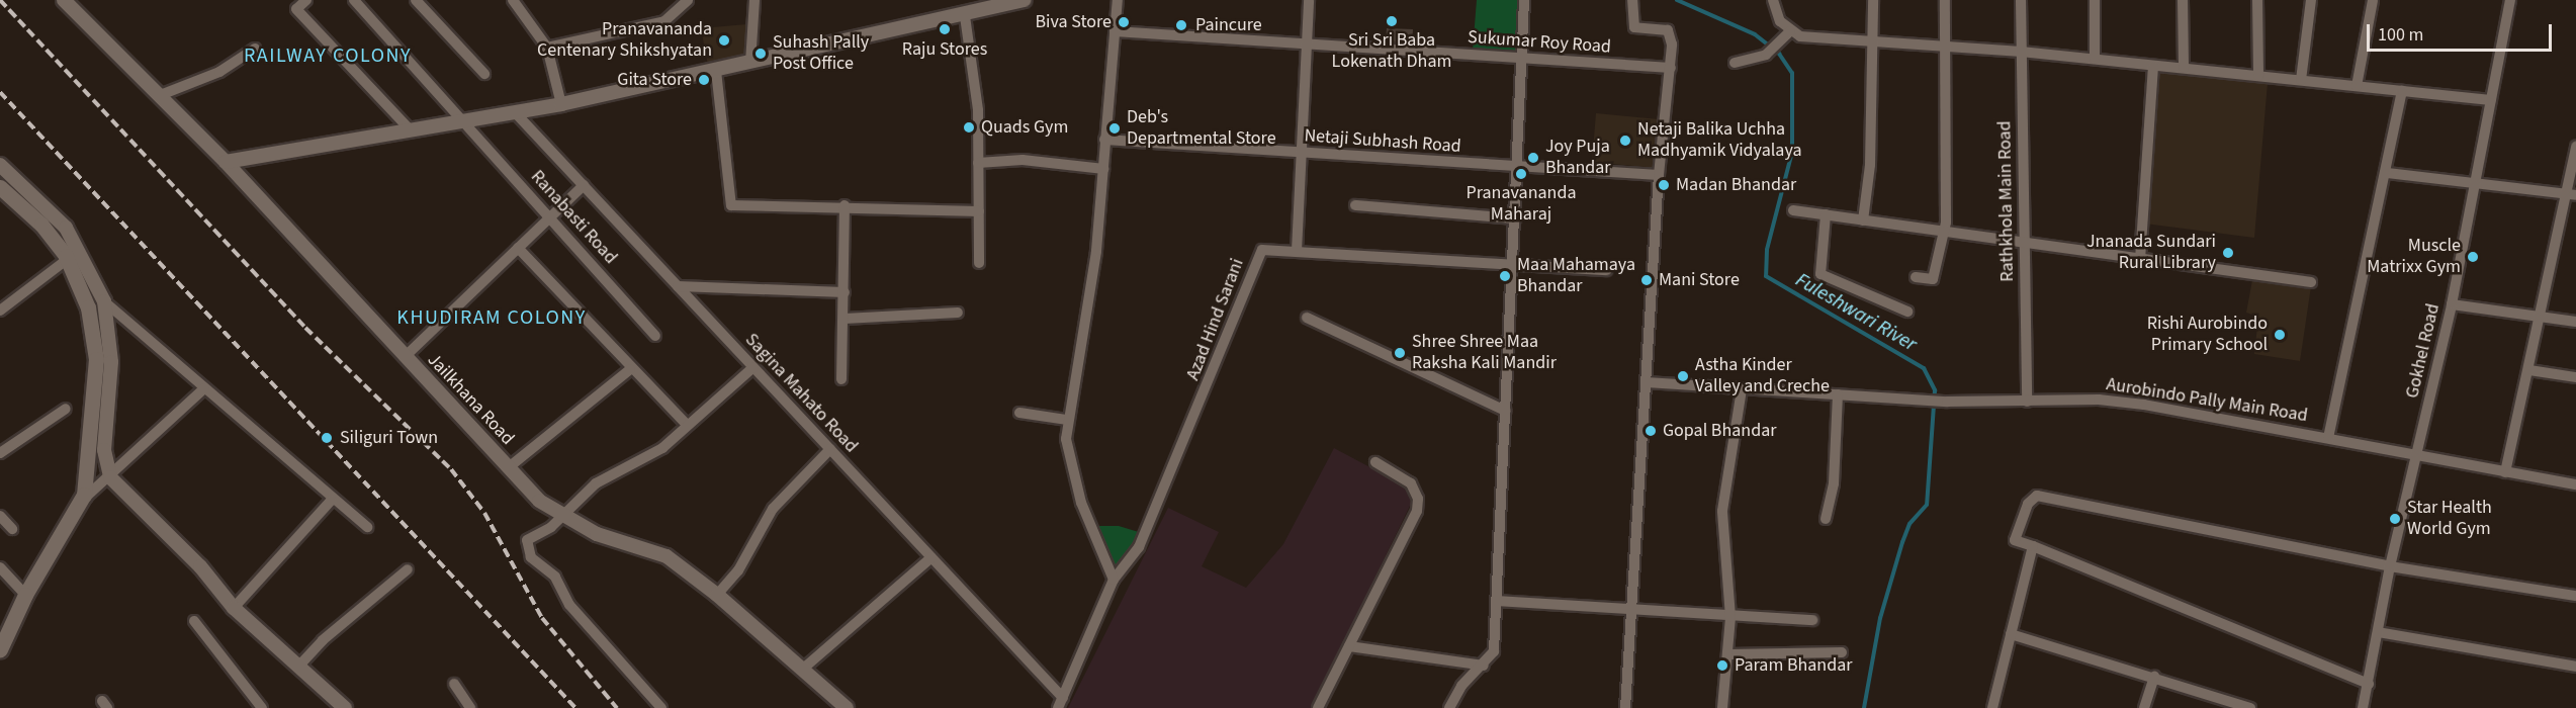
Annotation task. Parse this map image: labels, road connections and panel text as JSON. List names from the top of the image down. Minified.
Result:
{"streets":{"street":["Sukumar Roy Road","Netaji Subhash Road","Rathkhola Main Road","Ranabasti Road","Azad Hind Sarani","Gokhel Road","Sagina Mahato Road","Jailkhana Road","Aurobindo Pally Main Road"]},"crossings":[["Rathkhola Main Road","Aurobindo Pally Main Road"],["Gokhel Road","Aurobindo Pally Main Road"]],"districts":["RAILWAY COLONY","KHUDIRAM COLONY"],"water":["Fuleshwari River"],"places":["Sri Sri Baba Lokenath Dham","Biva Store","Paincure","Raju Stores","Pranavananda Centenary Shikshyatan","Suhash Pally Post Office","Gita Store","Quads Gym","Deb's Departmental Store","Netaji Balika Uchha Madhyamik Vidyalaya","Joy Puja Bhandar","Pranavananda Maharaj","Madan Bhandar","Jnanada Sundari Rural Library","Muscle Matrixx Gym","Maa Mahamaya Bhandar","Mani Store","Rishi Aurobindo Primary School","Shree Shree Maa Raksha Kali Mandir","Astha Kinder Valley and Creche","Gopal Bhandar","Siliguri Town","Star Health World Gym","Param Bhandar"],"scale_bar":"100 m"}
